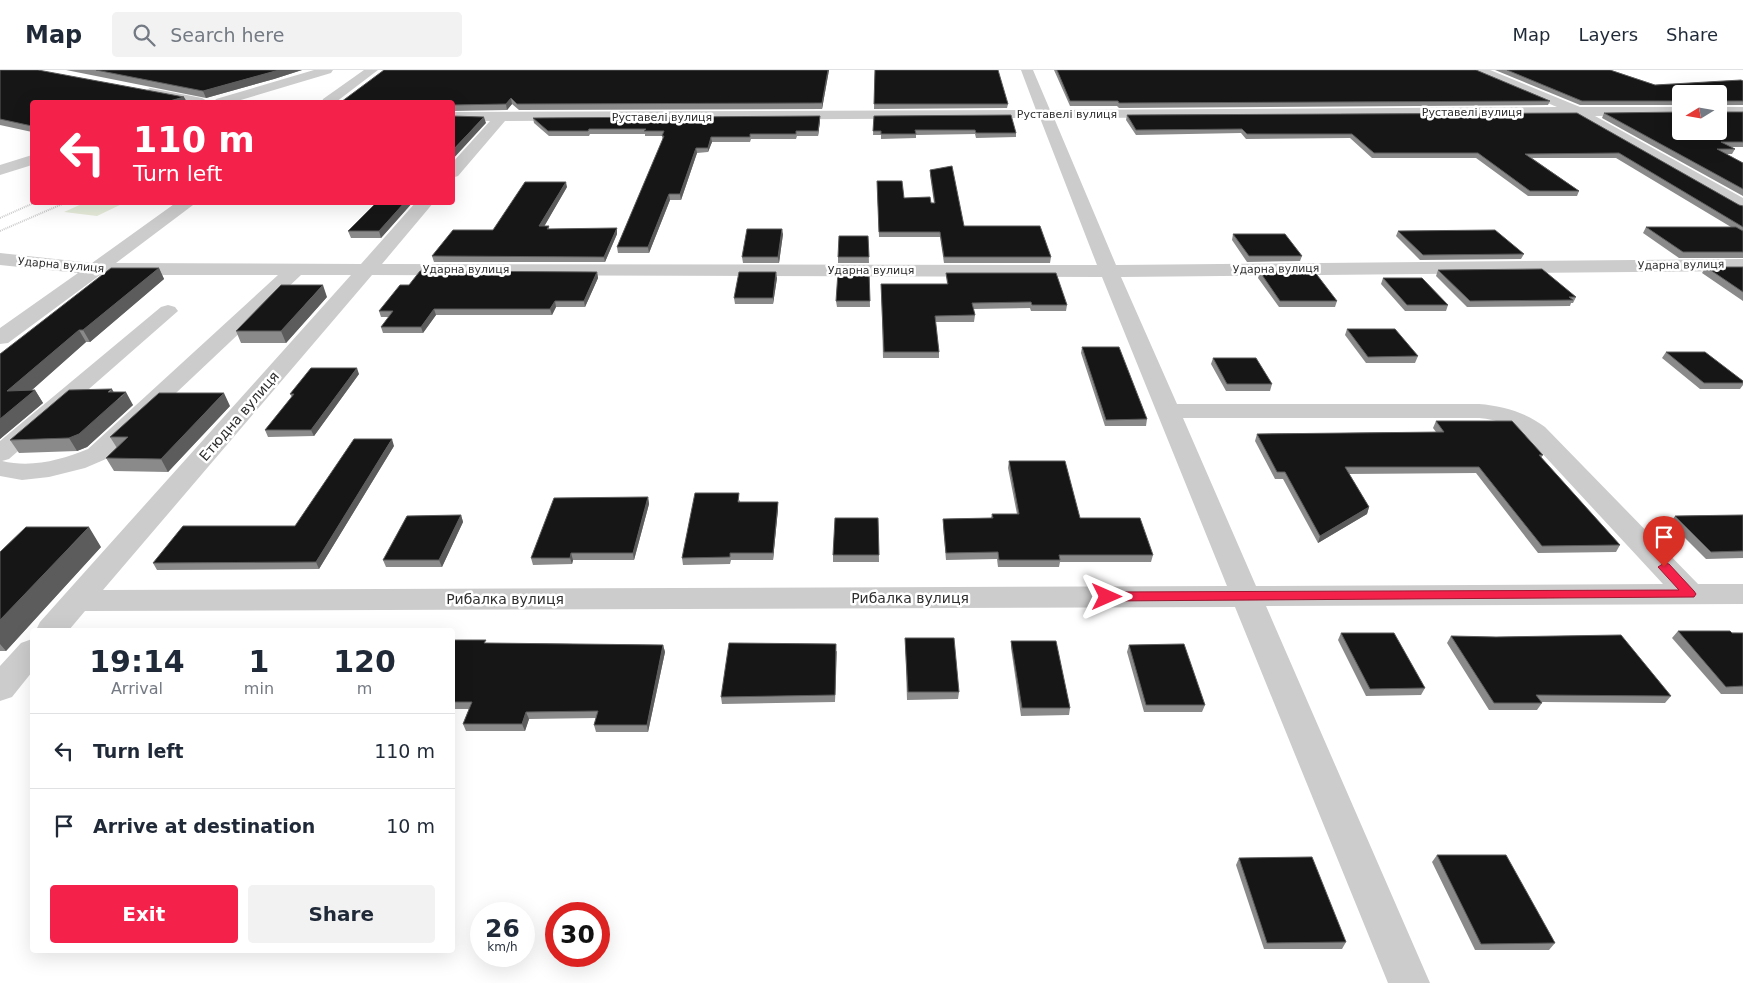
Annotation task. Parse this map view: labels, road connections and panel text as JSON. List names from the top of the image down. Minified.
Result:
{"streets":{"street":["Руставелі вулиця","Ударна вулиця","Етюдна вулиця","Рибалка вулиця"]},"crossings":[["Ударна вулиця","Етюдна вулиця"],["Етюдна вулиця","Рибалка вулиця"]],"north":"left","page":{"header":"Map","search":"Search here","nav":["Map","Layers","Share"],"turn":["110 m","Turn left"],"eta":["19:14","Arrival","1","min","120","m"],"list":[{"name":"Turn left","value":"110 m"},{"name":"Arrive at destination","value":"10 m"}],"buttons":["Exit","Share"],"speed":"26 km/h","limit":"30"}}
